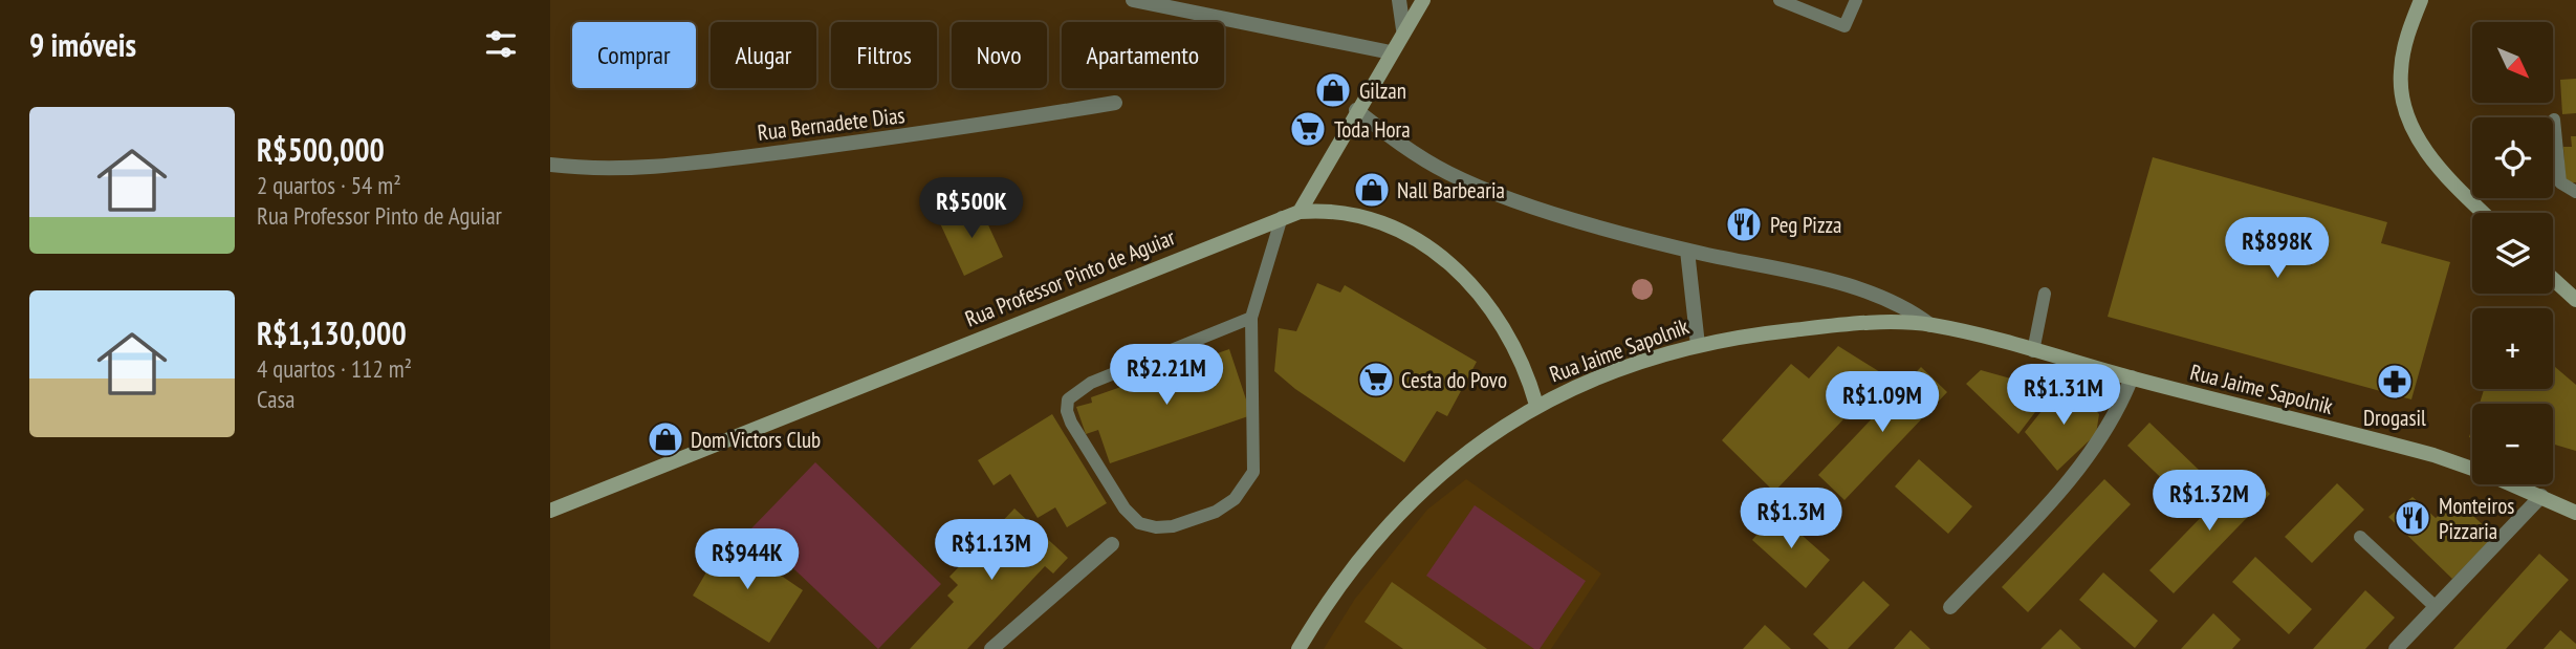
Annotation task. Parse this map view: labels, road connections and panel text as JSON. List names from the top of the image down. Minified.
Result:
{"streets":{"street":["Rua Bernadete Dias","Rua Professor Pinto de Aguiar","Rua Jaime Sapolnik"]},"crossings":[["Rua Professor Pinto de Aguiar","Rua Jaime Sapolnik"]],"places":{"shop":["Gilzan","Nall Barbearia","Dom Victors Club"],"supermarket":["Toda Hora","Cesta do Povo"],"restaurant":["Peg Pizza","Monteiros Pizzaria"],"pharmacy":["Drogasil"]},"north":"bottom right","page":{"heading":"9 imóveis","map_buttons":["+","−"],"chip":["Comprar","Alugar","Filtros","Novo","Apartamento"],"list":[{"name":"R$500,000","note":"2 quartos · 54 m² · Rua Professor Pinto de Aguiar"},{"name":"R$1,130,000","note":"4 quartos · 112 m² · Casa"}],"price":["R$500K","R$898K","R$2.21M","R$1.31M","R$1.09M","R$1.32M","R$1.3M","R$1.13M","R$944K"]}}
